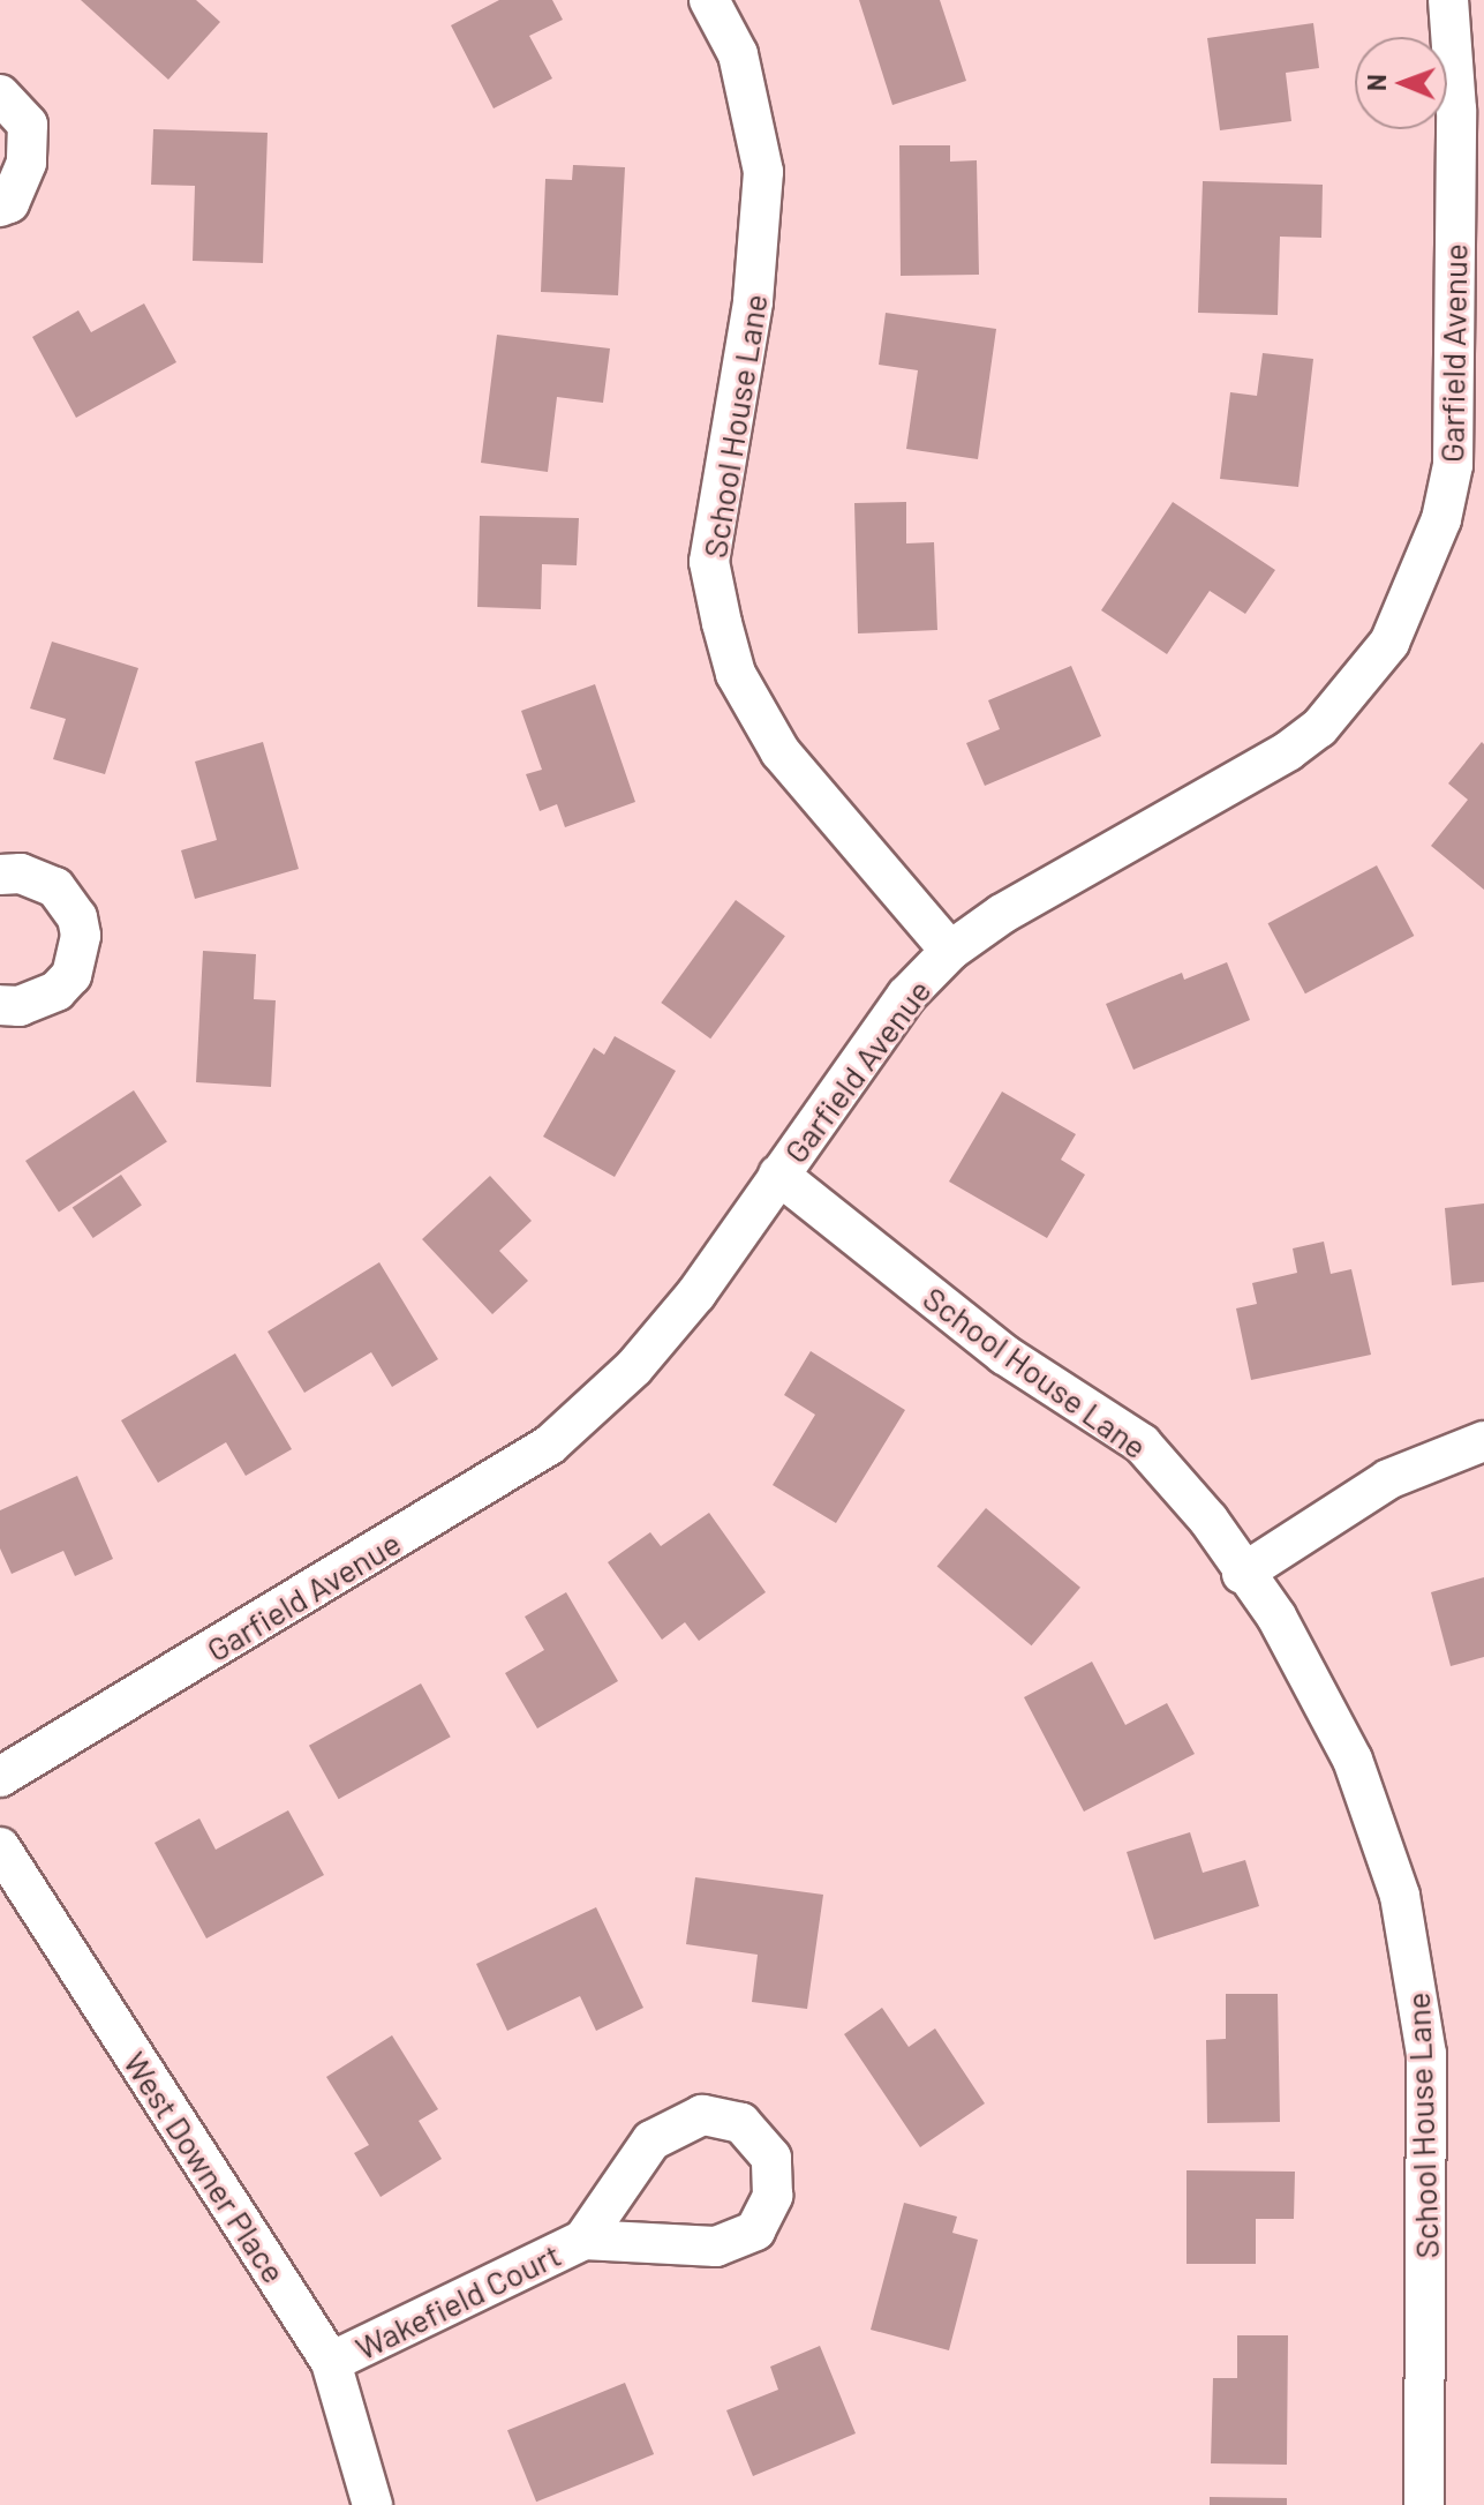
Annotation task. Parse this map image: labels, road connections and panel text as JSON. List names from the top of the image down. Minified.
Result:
{"streets":{"street":["Garfield Avenue","School House Lane","West Downer Place","Wakefield Court"]},"crossings":[["Garfield Avenue","School House Lane"],["West Downer Place","Wakefield Court"]],"north":"left"}
